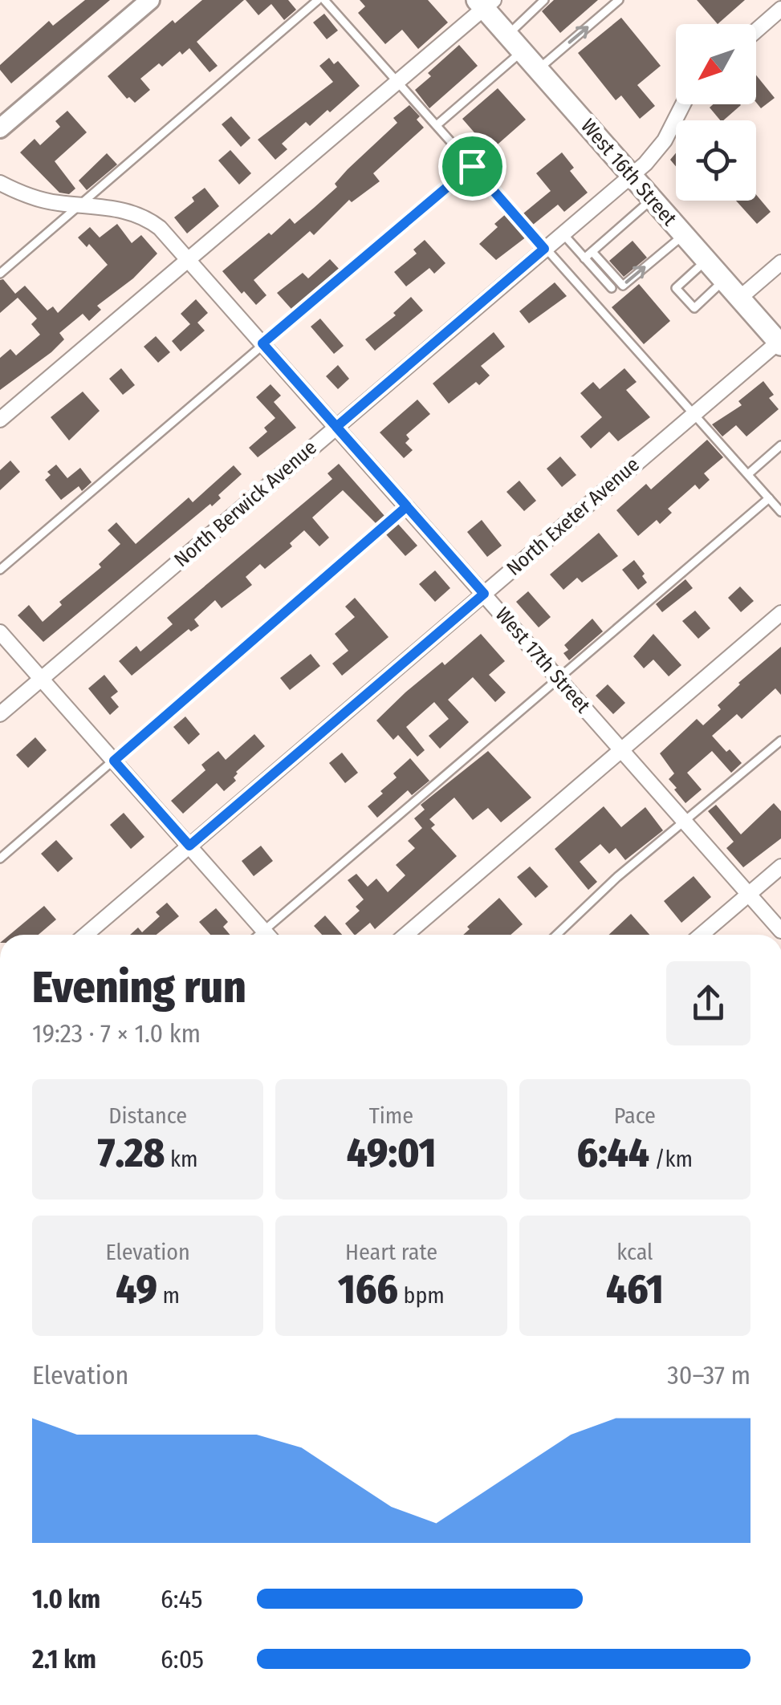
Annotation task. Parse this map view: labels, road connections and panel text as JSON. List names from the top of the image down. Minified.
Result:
{"streets":{"main road":["West 16th Street"],"street":["North Berwick Avenue","North Exeter Avenue","West 17th Street"]},"crossings":[["West 16th Street","North Berwick Avenue"],["West 16th Street","North Exeter Avenue"],["North Berwick Avenue","West 17th Street"],["North Exeter Avenue","West 17th Street"]],"north":"bottom left","page":{"heading":["Evening run","19:23 · 7 × 1.0 km"],"stats":[["Distance","7.28 km"],["Time","49:01"],["Pace","6:44 /km"],["Elevation","49 m"],["Heart rate","166 bpm"],["kcal","461"]],"chart":["Elevation","30–37 m"],"list":[{"name":"1.0 km","note":"6:45"},{"name":"2.1 km","note":"6:05"}]}}
